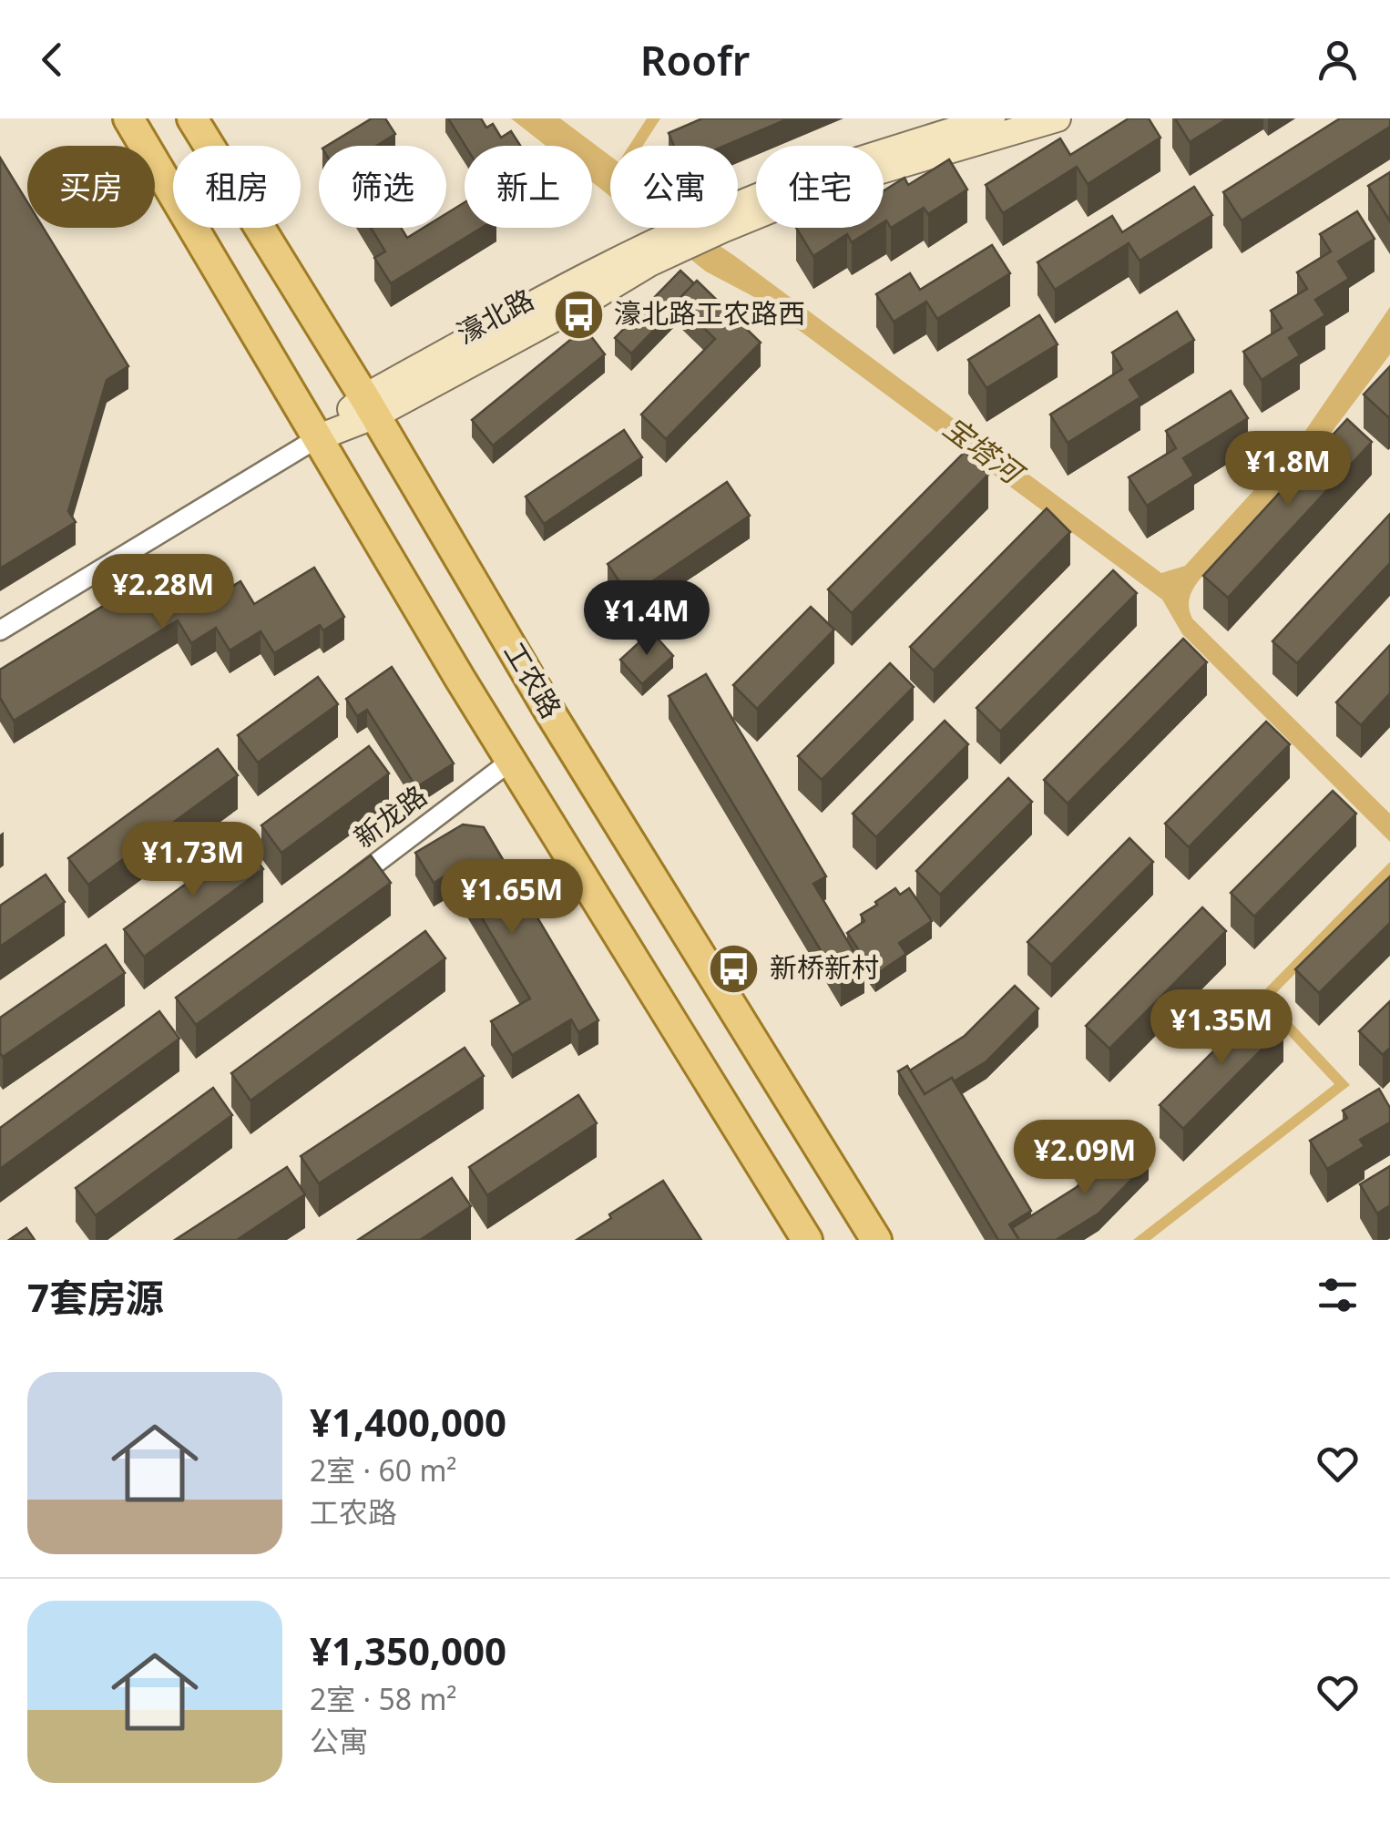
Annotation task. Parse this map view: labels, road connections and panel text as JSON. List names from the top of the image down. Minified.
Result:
{"streets":{"main road":["工农路"],"street":["濠北路","新龙路"]},"crossings":[["濠北路","工农路"]],"water":["宝塔河"],"places":{"bus stop":["濠北路工农路西","新桥新村"]},"page":{"header":"Roofr","chip":["买房","租房","筛选","新上","公寓","住宅"],"price":["¥1.8M","¥2.28M","¥1.4M","¥1.73M","¥1.65M","¥1.35M","¥2.09M"],"heading":"7套房源","list":[{"name":"¥1,400,000","note":"2室 · 60 m² · 工农路"},{"name":"¥1,350,000","note":"2室 · 58 m² · 公寓"}]}}
